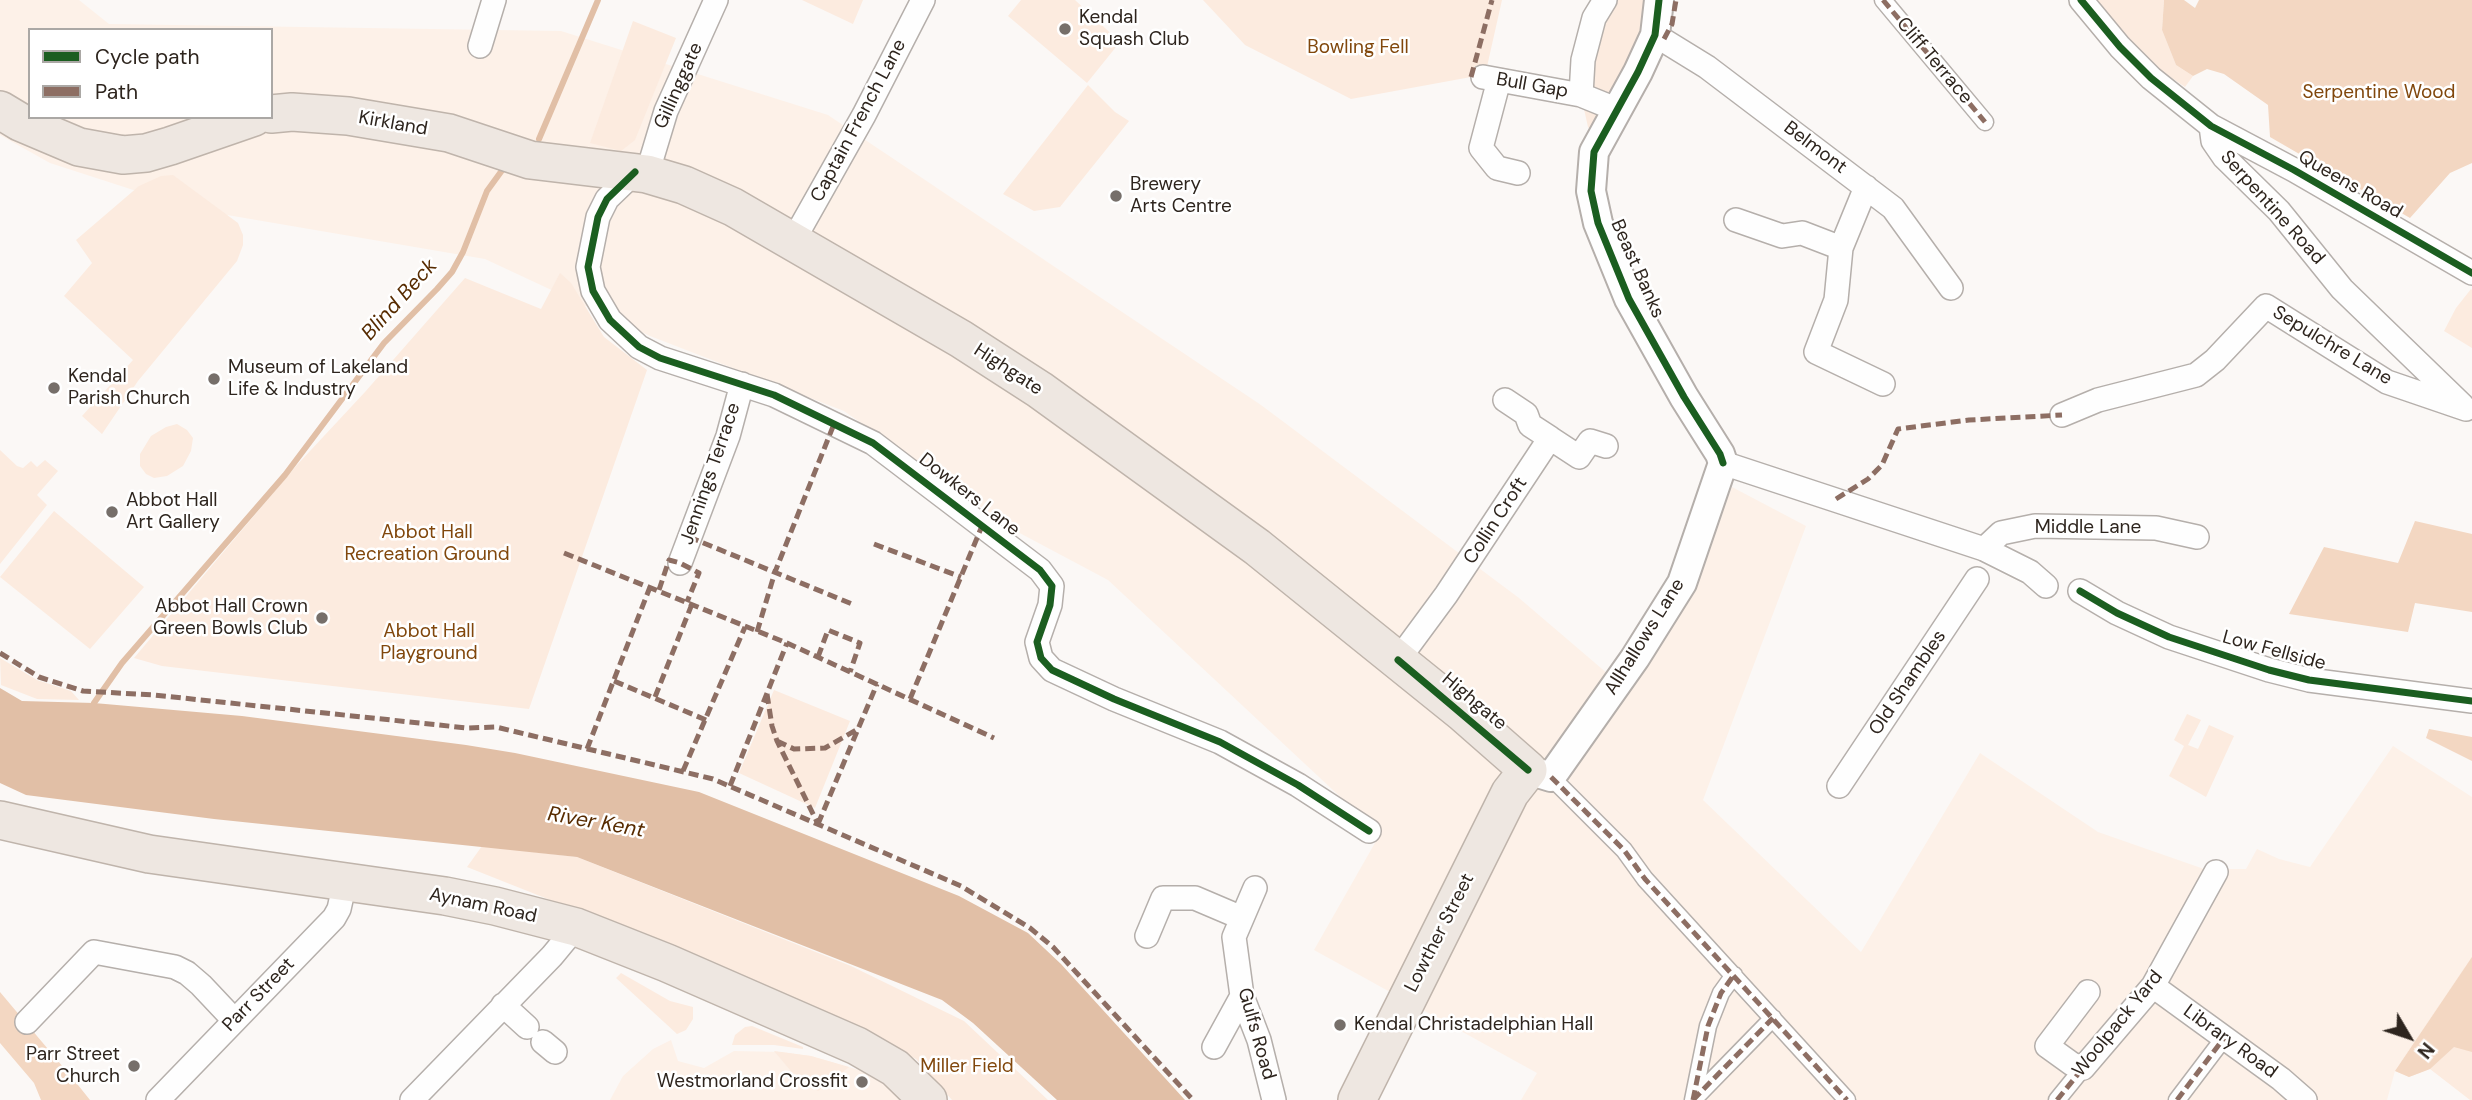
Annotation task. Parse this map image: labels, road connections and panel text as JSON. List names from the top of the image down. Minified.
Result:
{"streets":{"highway":["Kirkland","Highgate","Aynam Road","Lowther Street"],"street":["Cliff Terrace","Gillinggate","Bull Gap","Captain French Lane","Belmont","Queens Road","Serpentine Road","Beast Banks","Sepulchre Lane","Jennings Terrace","Dowkers Lane","Collin Croft","Middle Lane","Allhallows Lane","Low Fellside","Old Shambles","Parr Street","Woolpack Yard","Gulfs Road","Library Road"]},"crossings":[["Gillinggate","Highgate"],["Gillinggate","Dowkers Lane"],["Captain French Lane","Highgate"],["Kirkland","Highgate"],["Belmont","Beast Banks"],["Queens Road","Serpentine Road"],["Serpentine Road","Sepulchre Lane"],["Beast Banks","Allhallows Lane"],["Highgate","Dowkers Lane"],["Highgate","Collin Croft"],["Highgate","Allhallows Lane"],["Highgate","Lowther Street"],["Jennings Terrace","Dowkers Lane"],["Allhallows Lane","Lowther Street"],["Aynam Road","Parr Street"],["Woolpack Yard","Library Road"]],"water":["Blind Beck","River Kent"],"parks":["Bowling Fell","Serpentine Wood","Abbot Hall Recreation Ground","Abbot Hall Playground","Miller Field"],"places":["Kendal Squash Club","Brewery Arts Centre","Museum of Lakeland Life & Industry","Kendal Parish Church","Abbot Hall Art Gallery","Abbot Hall Crown Green Bowls Club","Kendal Christadelphian Hall","Parr Street Church","Westmorland Crossfit"],"legend":["Cycle path","Path"],"north":"bottom right"}
